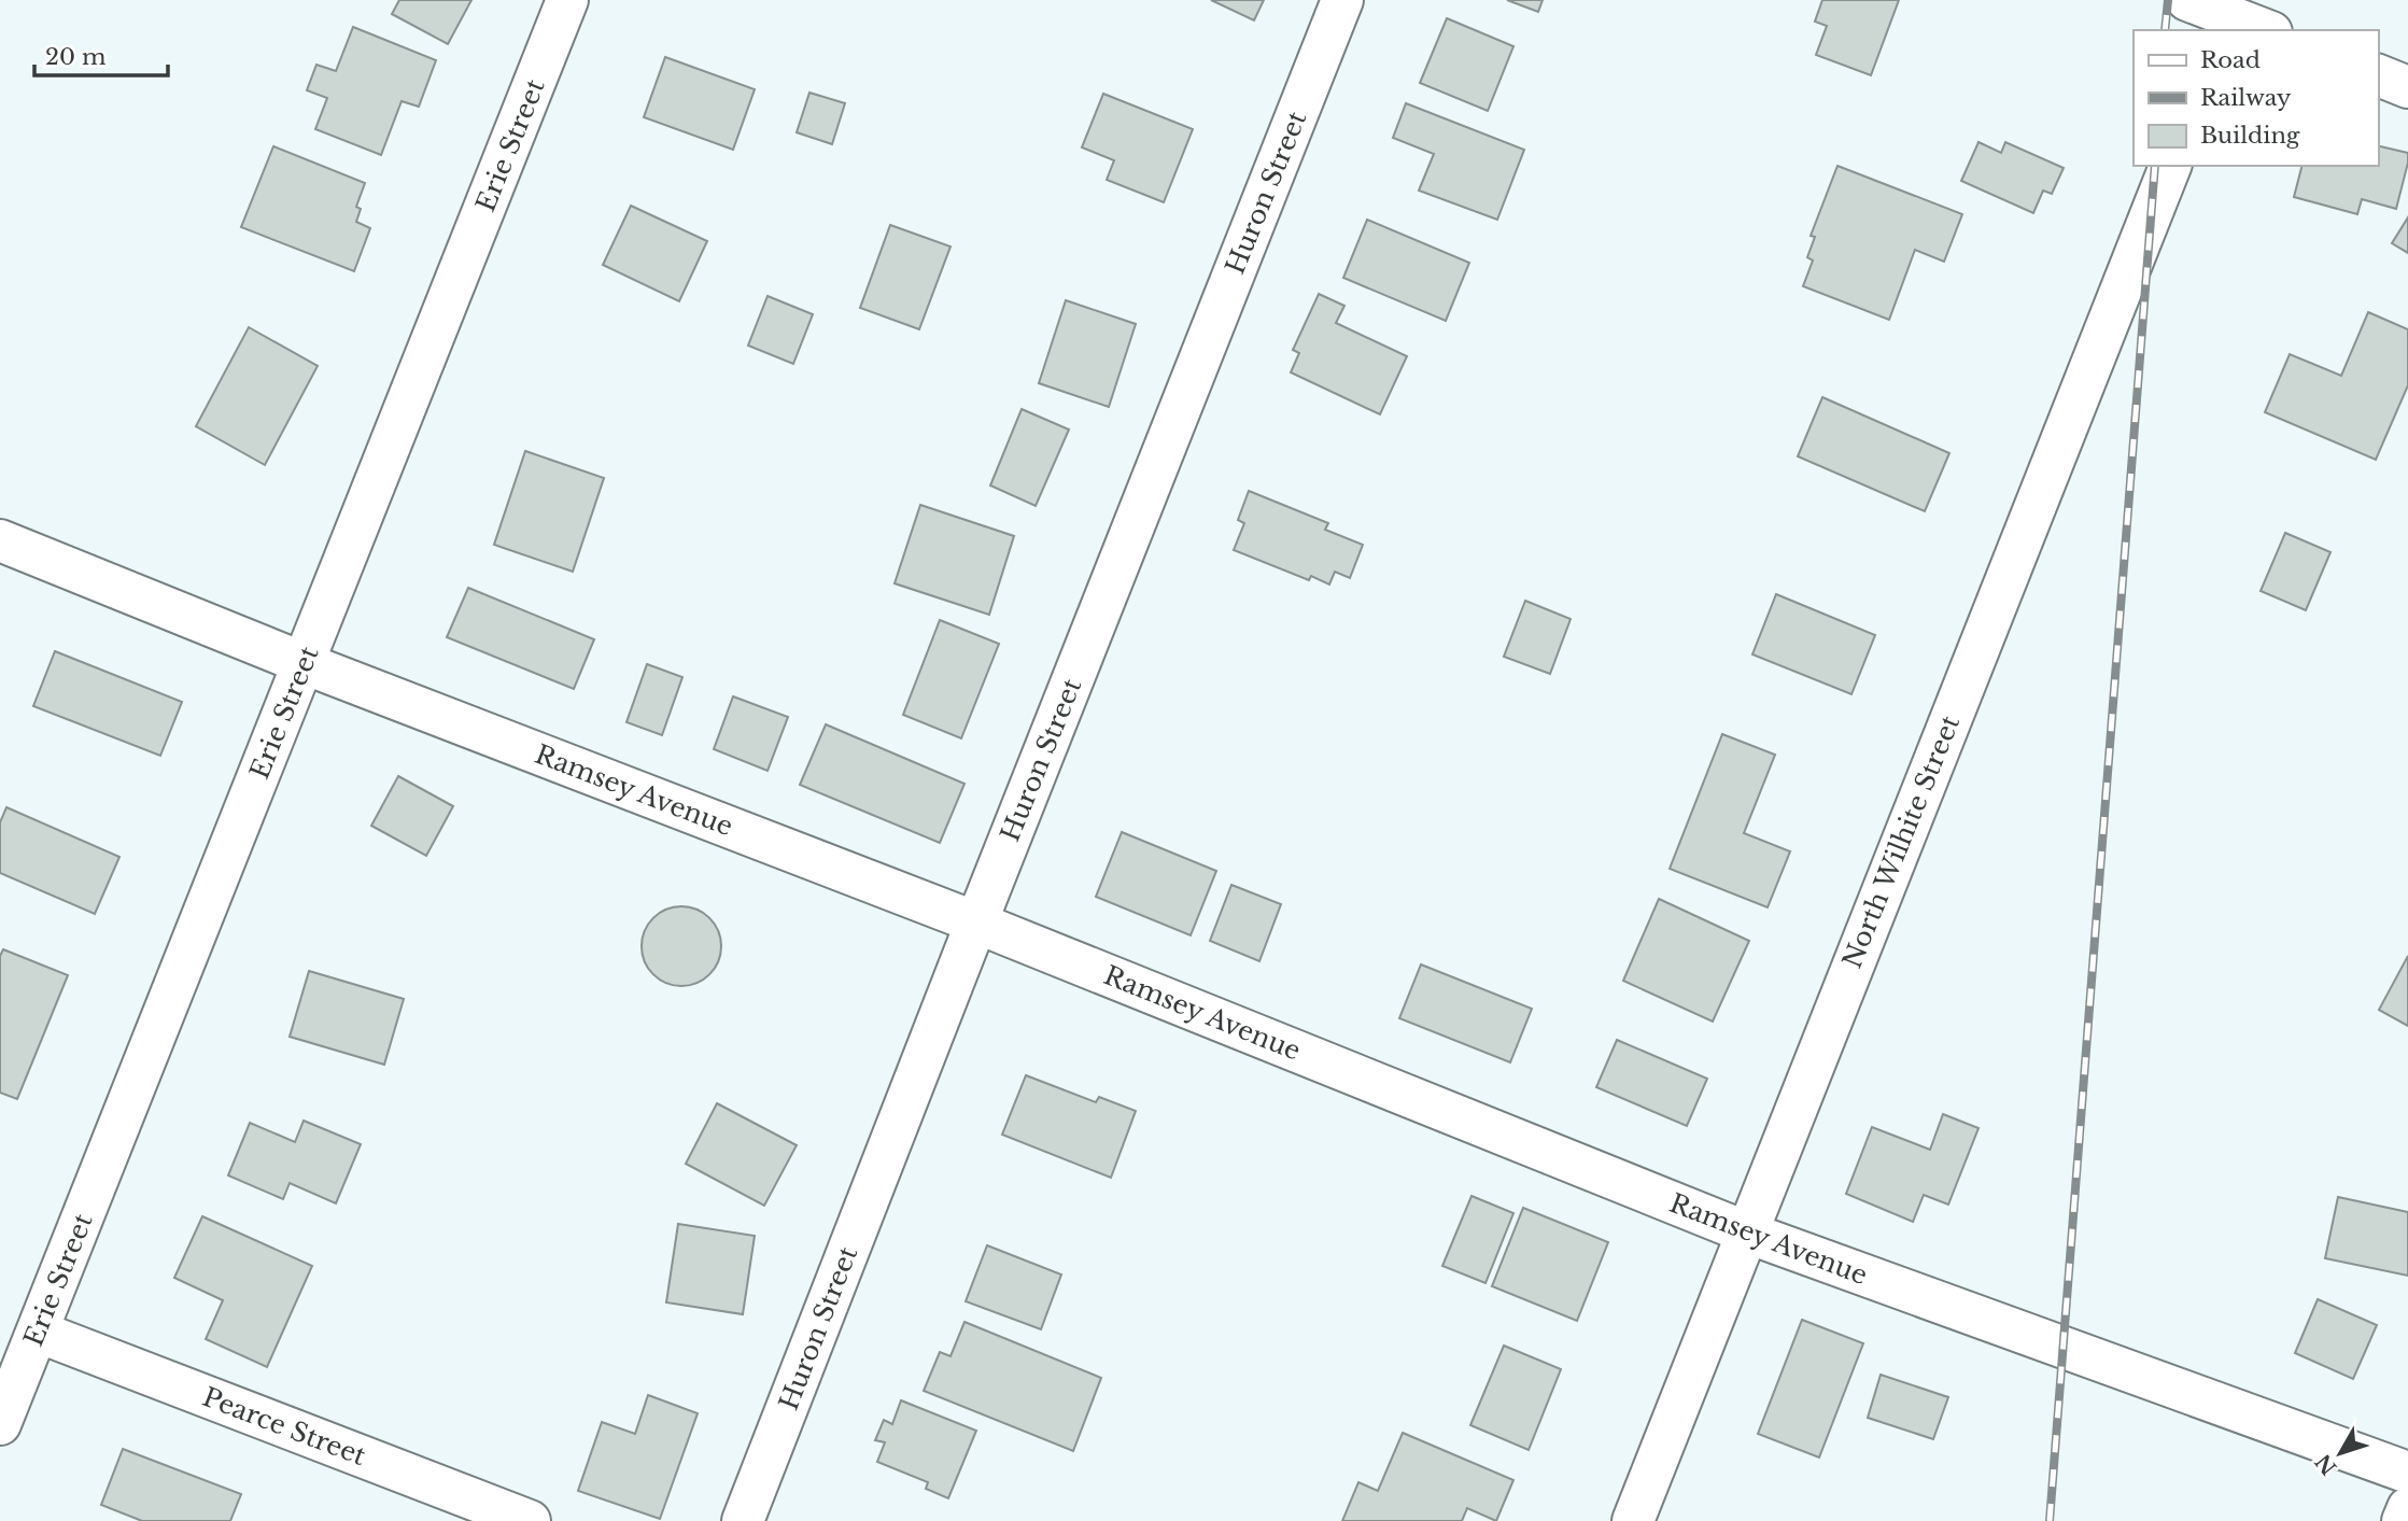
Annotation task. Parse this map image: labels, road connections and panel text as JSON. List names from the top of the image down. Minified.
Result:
{"streets":{"street":["Erie Street","Huron Street","Ramsey Avenue","North Wilhite Street","Pearce Street"]},"crossings":[["Erie Street","Ramsey Avenue"],["Erie Street","Pearce Street"],["Huron Street","Ramsey Avenue"],["Ramsey Avenue","North Wilhite Street"]],"legend":["Road","Railway","Building"],"scale_bar":"20 m","north":"bottom left"}
